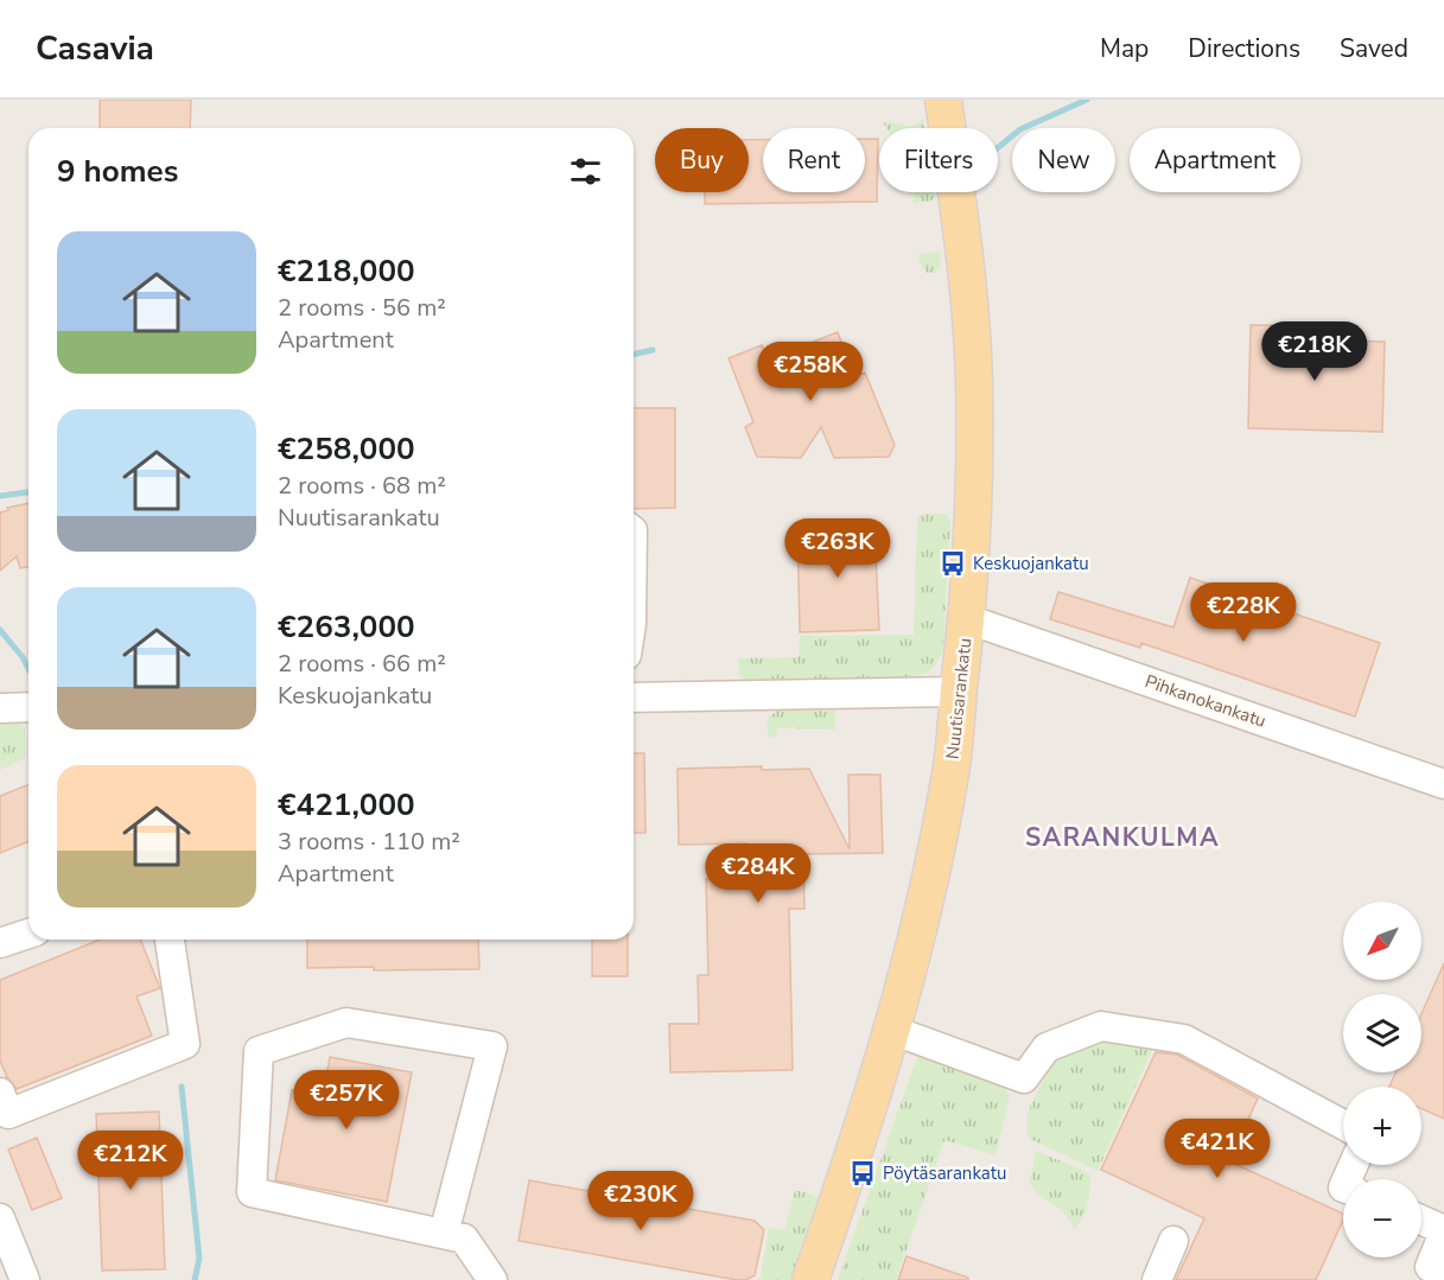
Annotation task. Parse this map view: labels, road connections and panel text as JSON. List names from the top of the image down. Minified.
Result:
{"streets":{"main road":["Nuutisarankatu"],"street":["Pihkanokankatu"]},"crossings":[["Nuutisarankatu","Pihkanokankatu"]],"districts":["SARANKULMA"],"places":{"bus stop":["Keskuojankatu","Pöytäsarankatu"]},"north":"bottom left","page":{"header":"Casavia","nav":["Map","Directions","Saved"],"chip":["Buy","Rent","Filters","New","Apartment"],"heading":"9 homes","list":[{"name":"€218,000","note":"2 rooms · 56 m² · Apartment"},{"name":"€258,000","note":"2 rooms · 68 m² · Nuutisarankatu"},{"name":"€263,000","note":"2 rooms · 66 m² · Keskuojankatu"},{"name":"€421,000","note":"3 rooms · 110 m² · Apartment"}],"price":["€218K","€258K","€263K","€228K","€284K","€257K","€421K","€212K","€230K"],"map_buttons":["+","−"]}}
